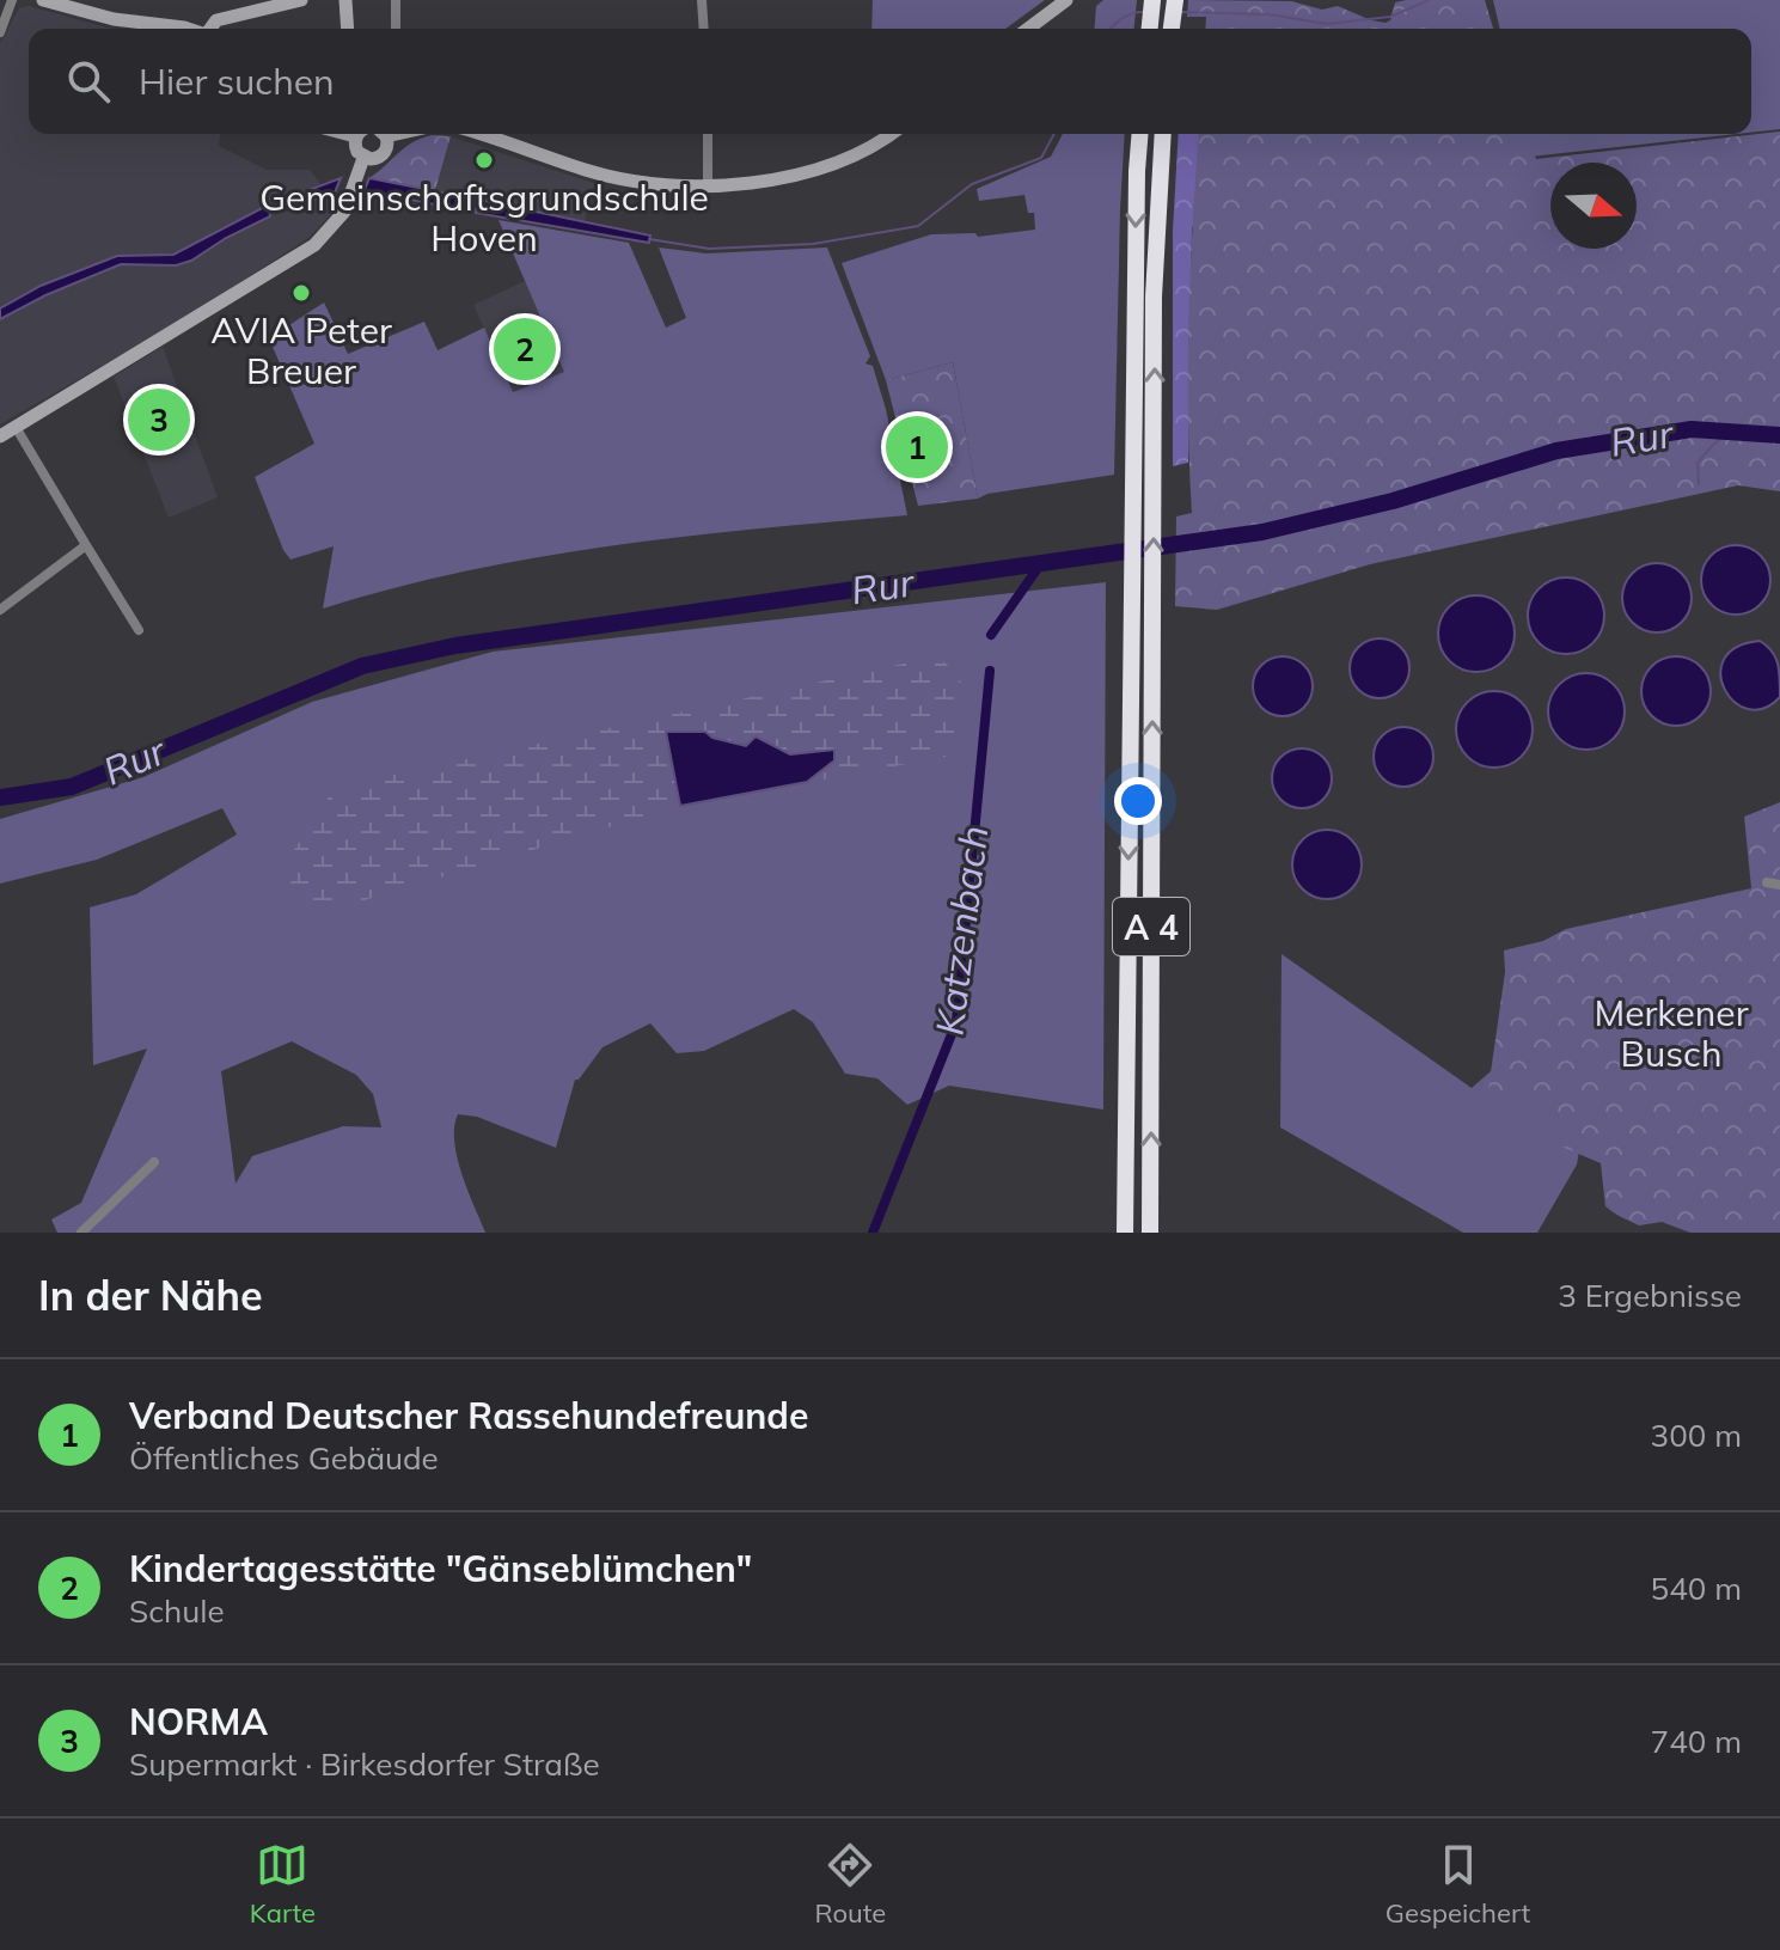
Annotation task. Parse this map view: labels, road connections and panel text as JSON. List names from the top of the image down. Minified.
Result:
{"streets":{"highway":["A 4"]},"water":["Rur","Katzenbach"],"parks":["Merkener Busch"],"places":["Gemeinschaftsgrundschule Hoven","AVIA Peter Breuer"],"north":"right","page":{"search":"Hier suchen","pins":["2","3","1"],"heading":["In der Nähe","3 Ergebnisse"],"list":[{"mark":"1","name":"Verband Deutscher Rassehundefreunde","note":"Öffentliches Gebäude","value":"300 m"},{"mark":"2","name":"Kindertagesstätte \"Gänseblümchen\"","note":"Schule","value":"540 m"},{"mark":"3","name":"NORMA","note":"Supermarkt · Birkesdorfer Straße","value":"740 m"}],"nav":["Karte","Route","Gespeichert"]}}
